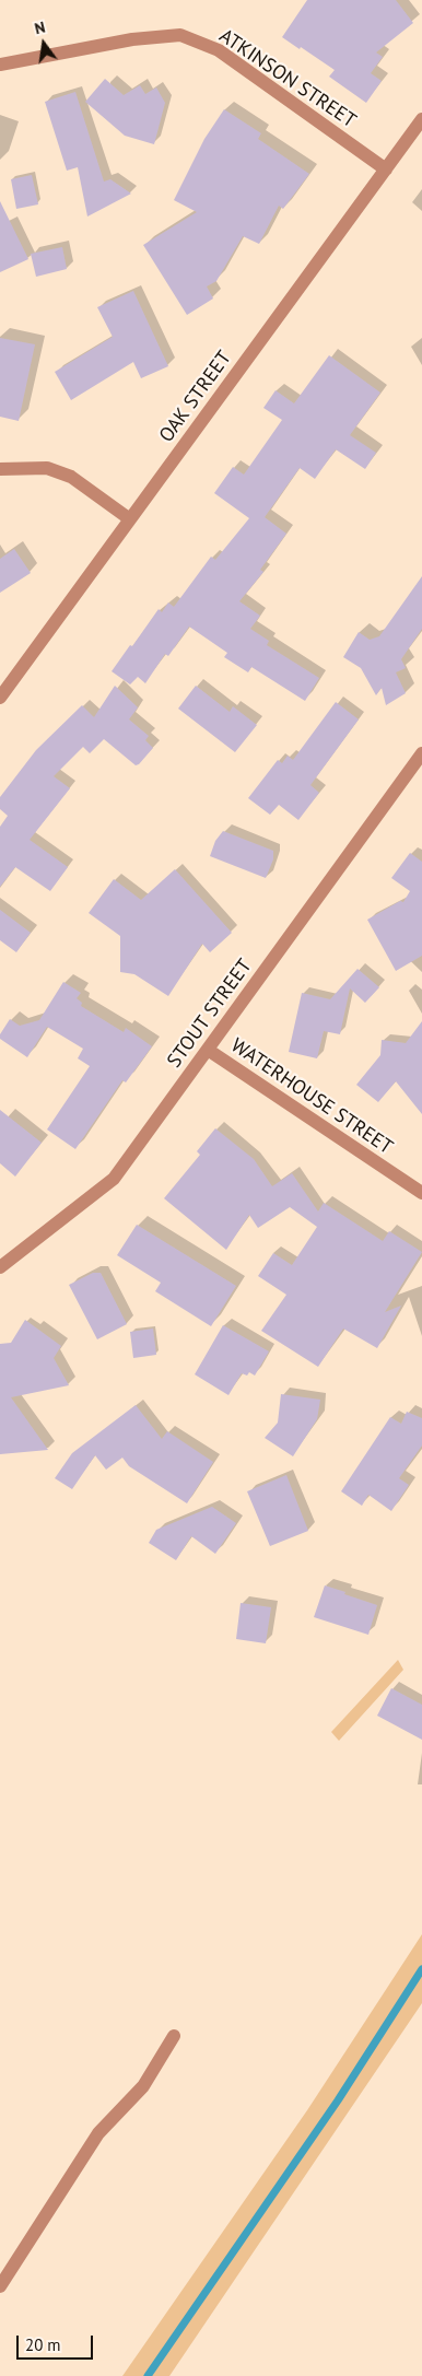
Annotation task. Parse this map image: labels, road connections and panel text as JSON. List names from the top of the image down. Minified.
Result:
{"streets":{"street":["ATKINSON STREET","OAK STREET","STOUT STREET","WATERHOUSE STREET"]},"crossings":[["ATKINSON STREET","OAK STREET"],["STOUT STREET","WATERHOUSE STREET"]],"scale_bar":"20 m","north":"top"}
